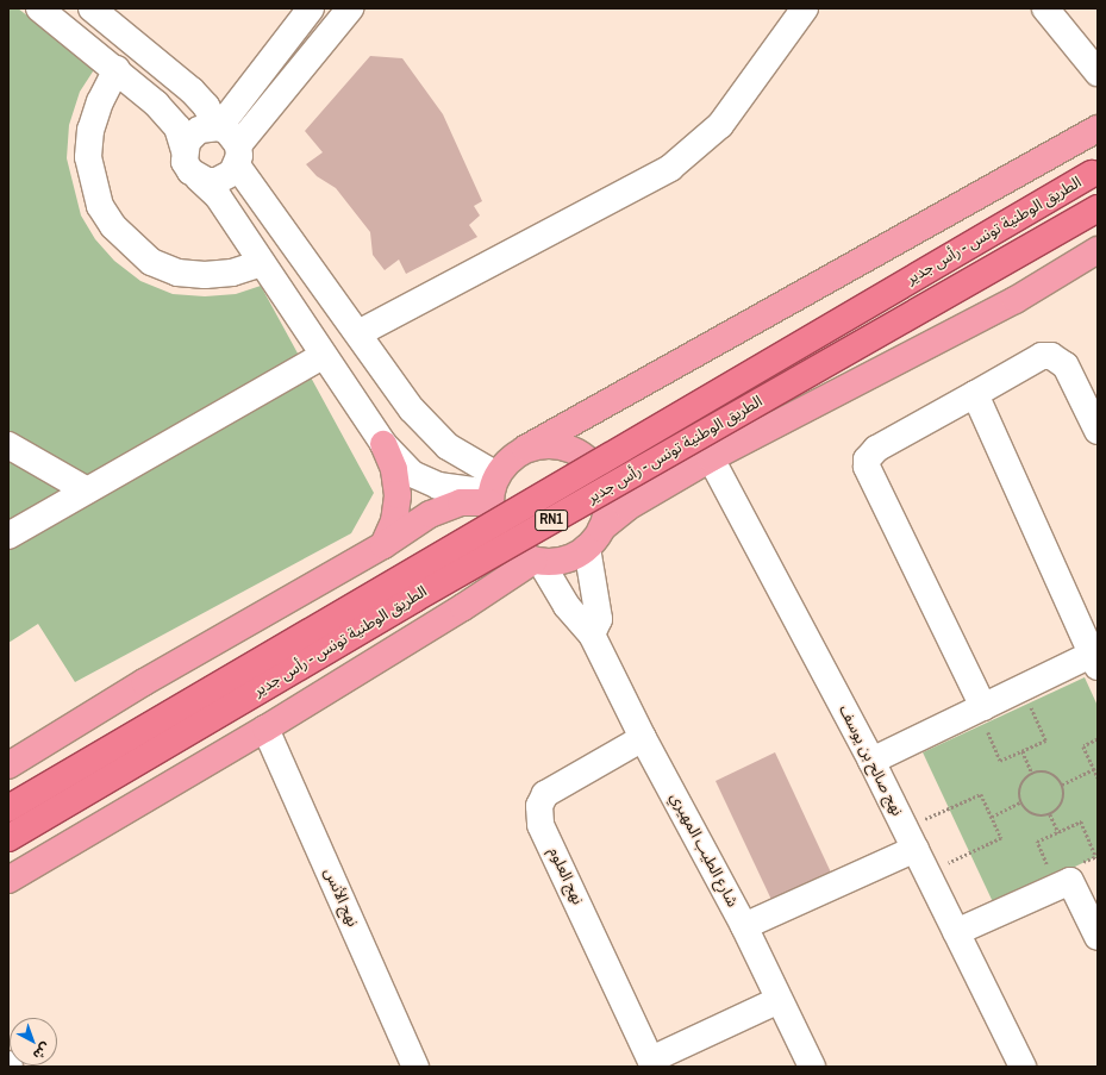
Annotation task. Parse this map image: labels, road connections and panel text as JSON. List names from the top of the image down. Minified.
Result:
{"streets":{"highway":["الطريق الوطنية تونس - رأس جدير","RN1"],"street":["نهج صالح بن يوسف","شارع الطيب المهيري","نهج العلوم","نهج الأنس"]},"crossings":[["شارع الطيب المهيري","نهج العلوم"]],"north":"bottom right"}
